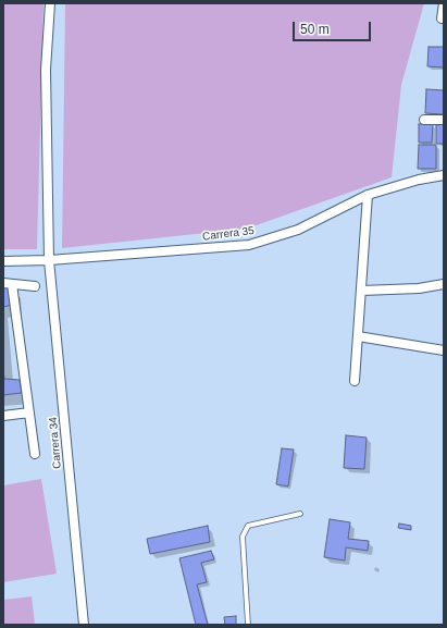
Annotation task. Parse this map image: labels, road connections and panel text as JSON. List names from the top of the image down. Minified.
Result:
{"streets":{"street":["Carrera 35","Carrera 34"]},"crossings":[["Carrera 35","Carrera 34"]],"scale_bar":"50 m"}
